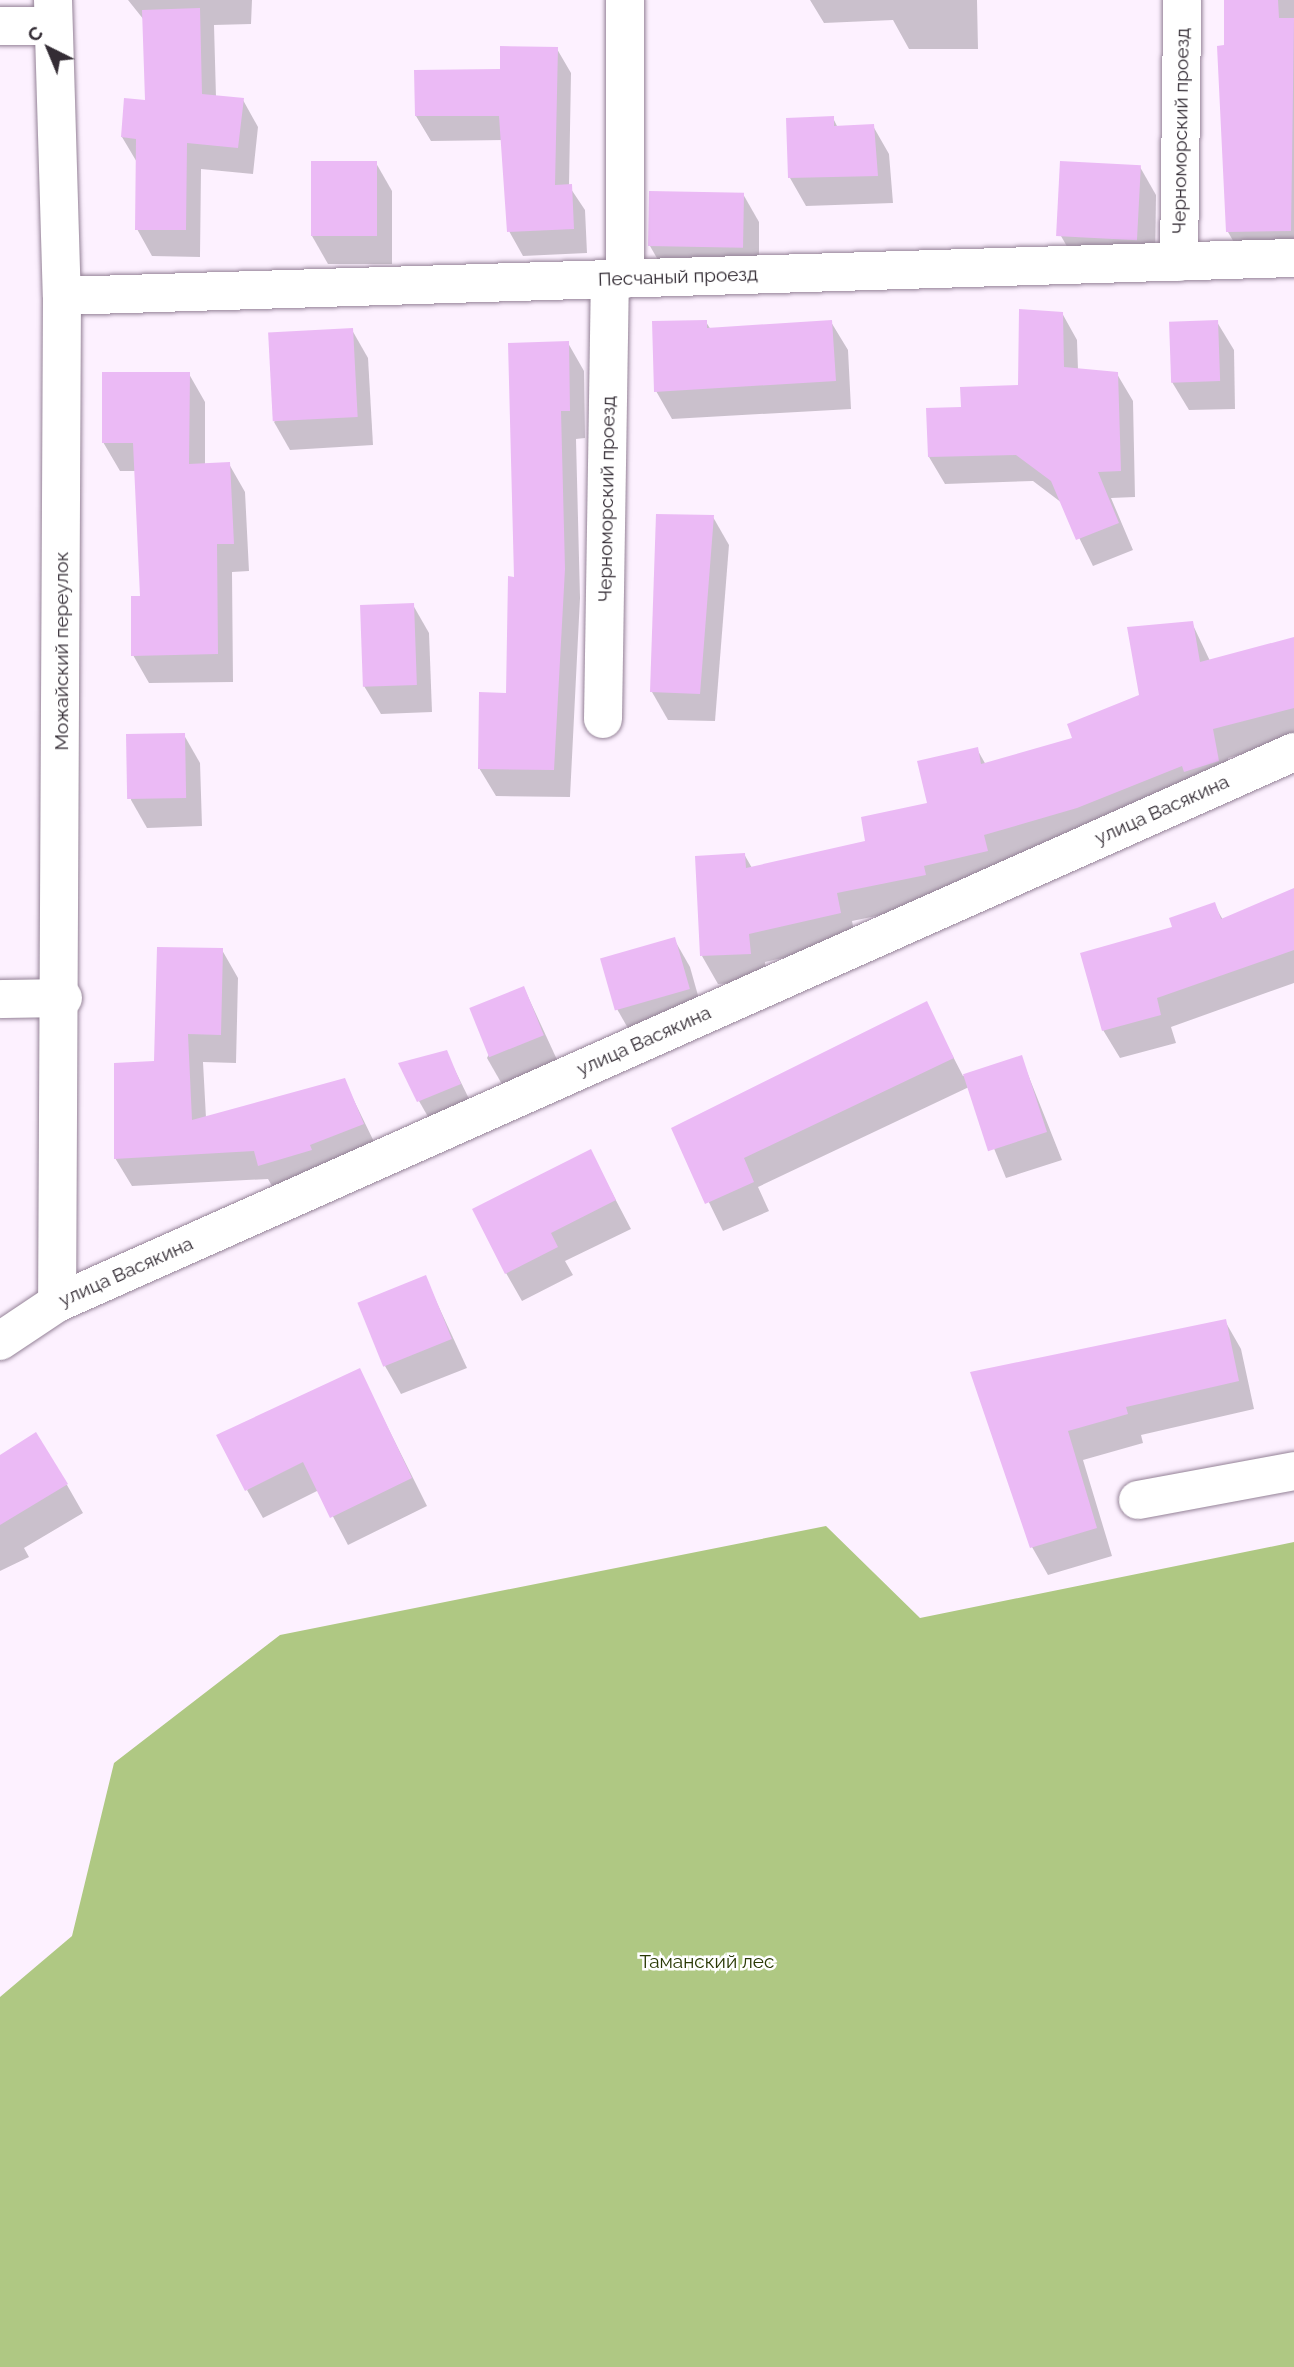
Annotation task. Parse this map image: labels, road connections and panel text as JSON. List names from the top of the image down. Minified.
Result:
{"streets":{"street":["Черноморский проезд","Песчаный проезд","Можайский переулок","улица Васякина"]},"crossings":[["Черноморский проезд","Песчаный проезд"],["Песчаный проезд","Можайский переулок"],["Можайский переулок","улица Васякина"]],"parks":["Таманский лес"],"north":"top left"}
